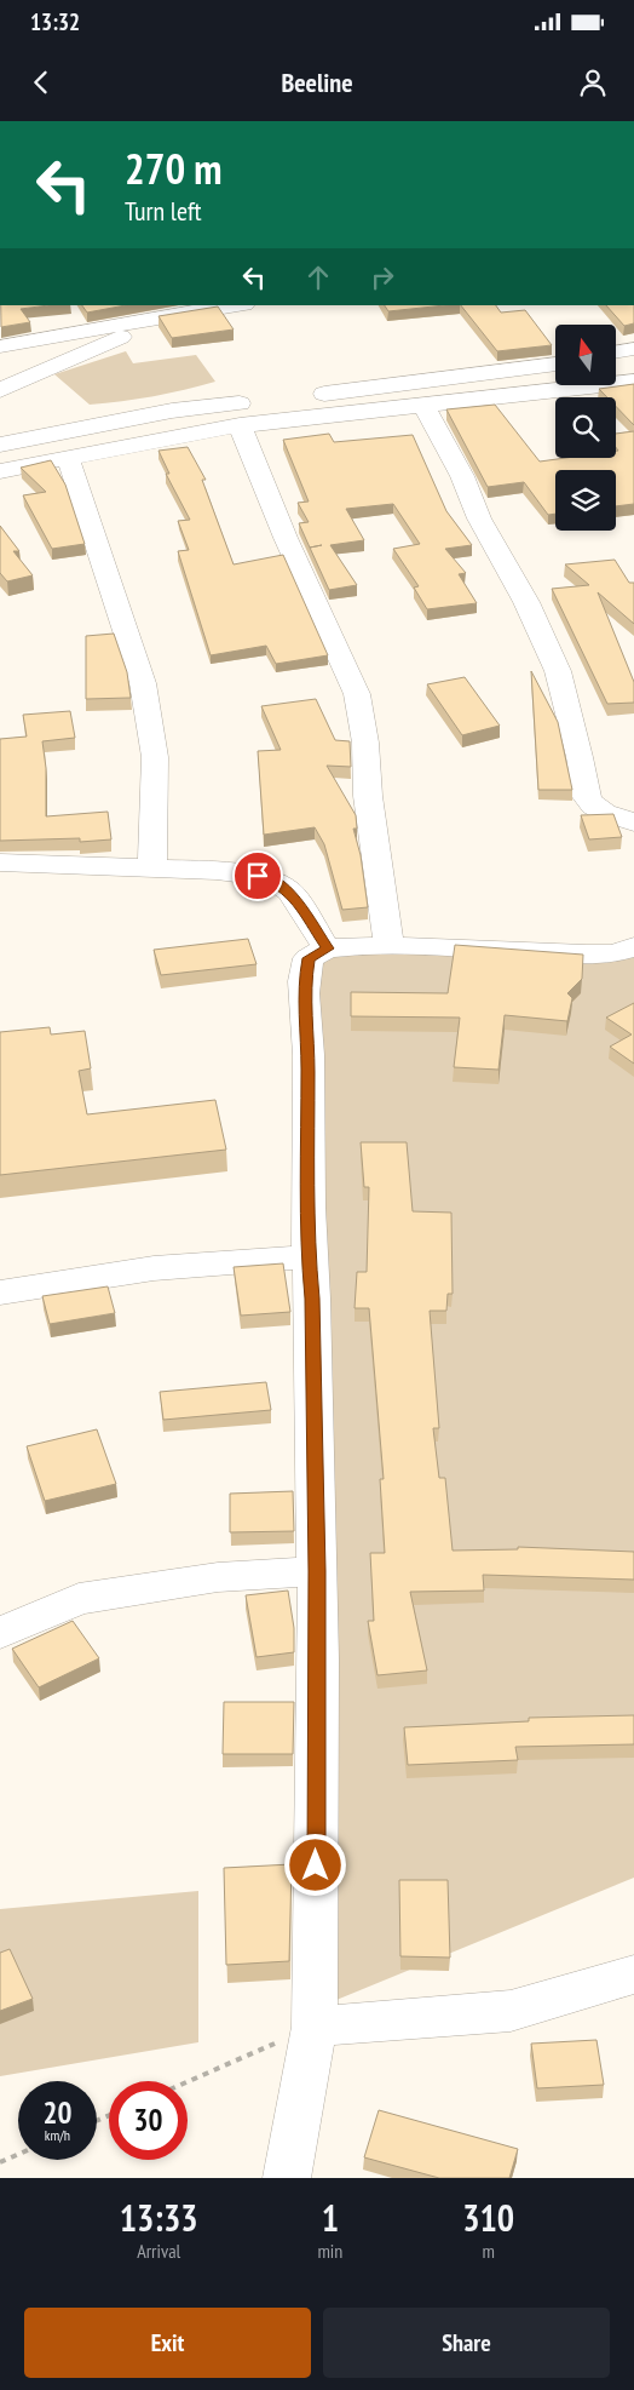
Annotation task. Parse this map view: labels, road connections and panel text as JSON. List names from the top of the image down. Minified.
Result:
{"north":"top","page":{"status":"13:32","header":"Beeline","turn":["270 m","Turn left"],"speed":"20 km/h","limit":"30","eta":["13:33","Arrival","1","min","310","m"],"buttons":["Exit","Share"]}}
